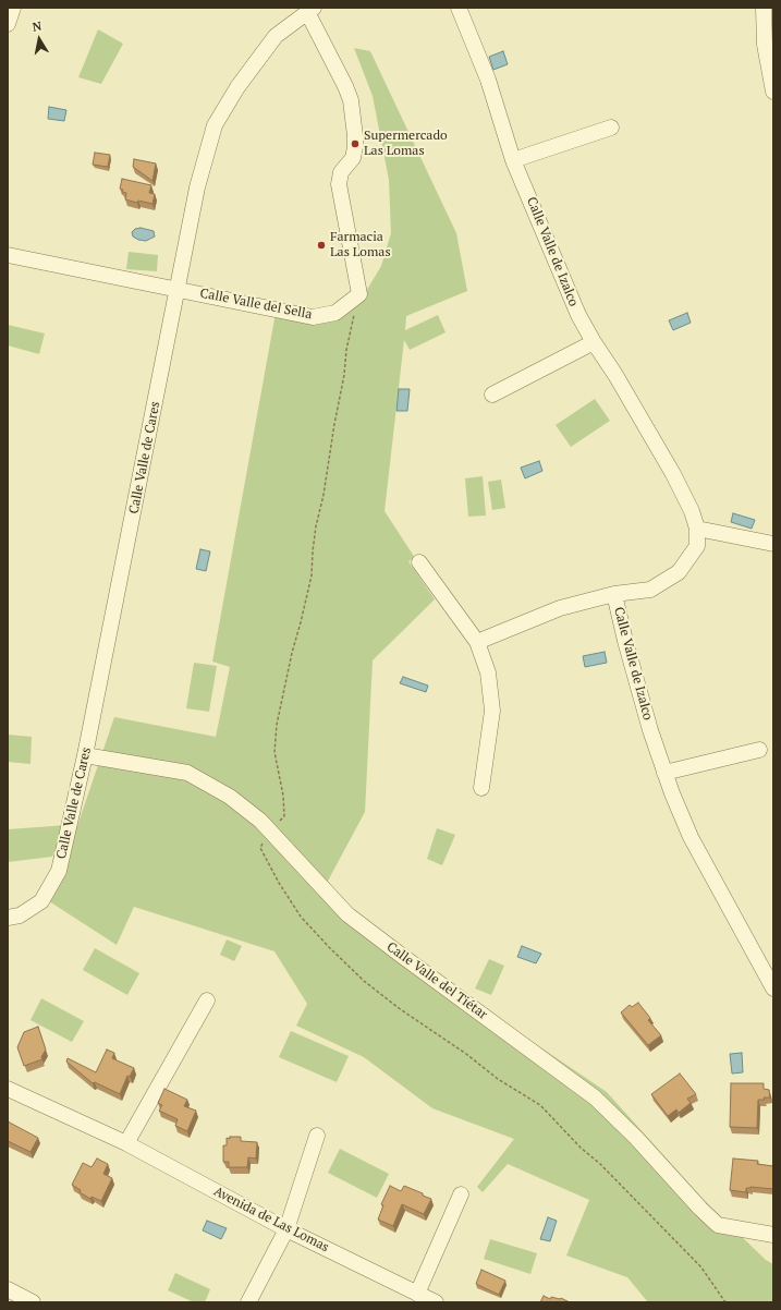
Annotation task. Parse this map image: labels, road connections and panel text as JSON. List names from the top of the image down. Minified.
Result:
{"streets":{"street":["Calle Valle de Izalco","Calle Valle del Sella","Calle Valle de Cares","Calle Valle del Tiétar","Avenida de Las Lomas"]},"crossings":[["Calle Valle del Sella","Calle Valle de Cares"],["Calle Valle de Cares","Calle Valle del Tiétar"]],"places":["Supermercado Las Lomas","Farmacia Las Lomas"],"north":"top"}
